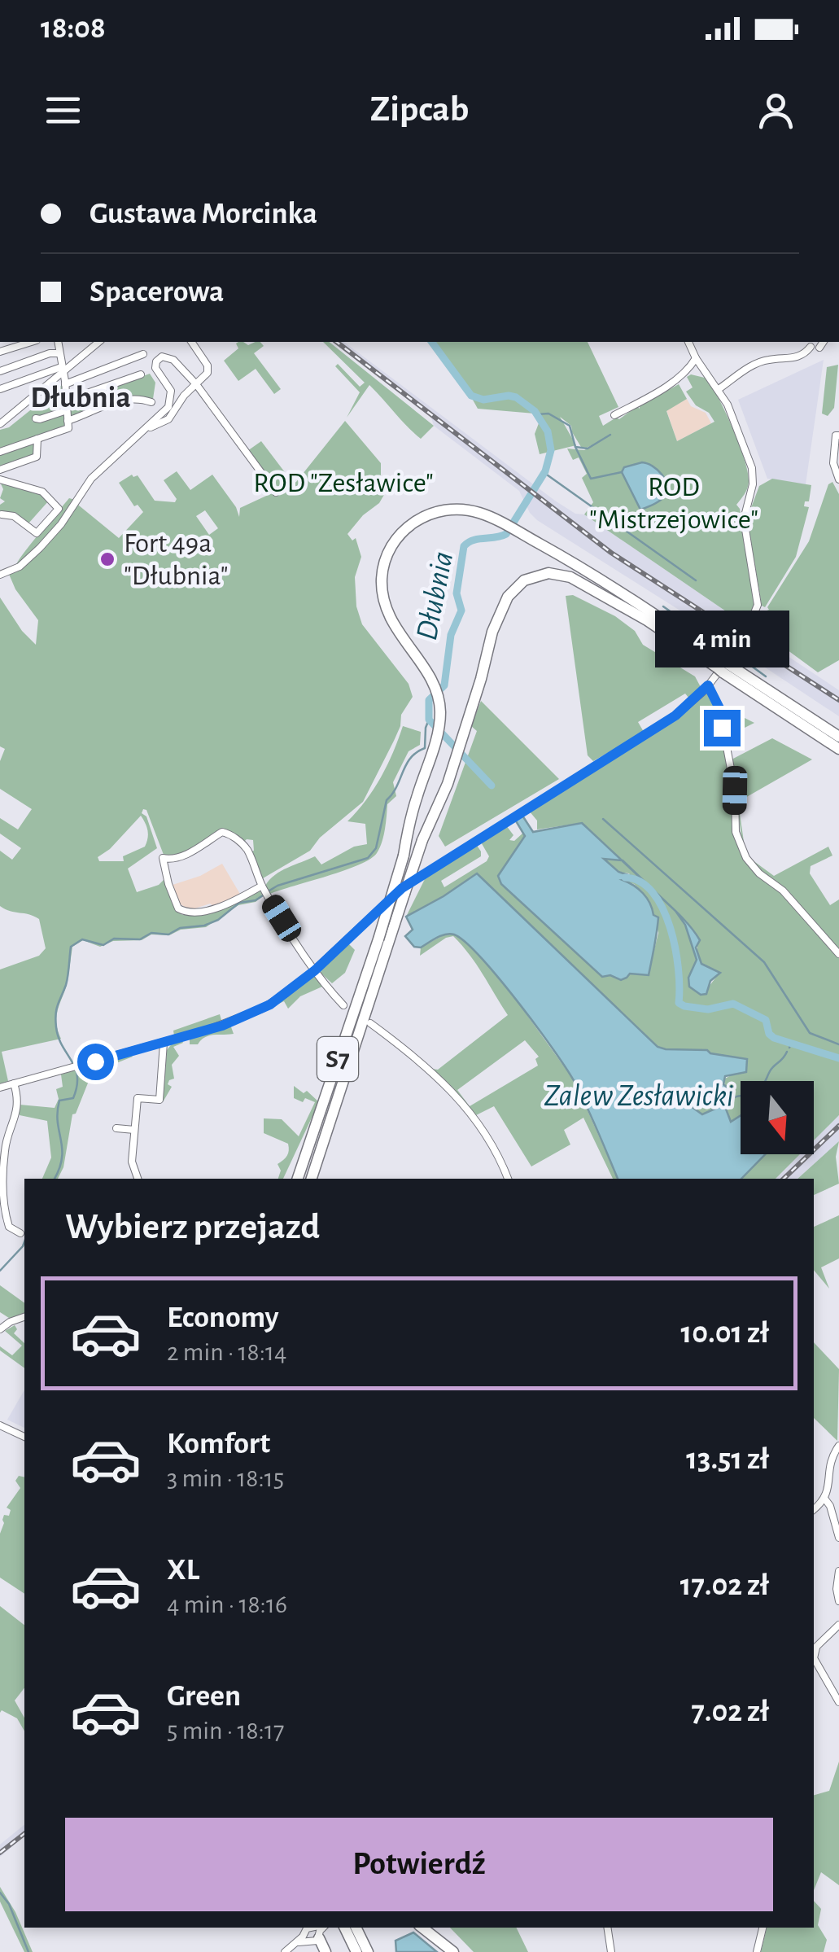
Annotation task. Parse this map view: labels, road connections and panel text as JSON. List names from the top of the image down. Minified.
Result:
{"streets":{"highway":["S7"]},"districts":["Dłubnia"],"water":["Dłubnia","Zalew Zesławicki"],"parks":["ROD \"Zesławice\"","ROD \"Mistrzejowice\""],"places":["Fort 49a \"Dłubnia\""],"north":"bottom","page":{"status":"18:08","header":"Zipcab","banner":["Gustawa Morcinka","Spacerowa"],"bubble":"4 min","heading":"Wybierz przejazd","list":[{"name":"Economy","note":"2 min · 18:14","value":"10.01 zł"},{"name":"Komfort","note":"3 min · 18:15","value":"13.51 zł"},{"name":"XL","note":"4 min · 18:16","value":"17.02 zł"},{"name":"Green","note":"5 min · 18:17","value":"7.02 zł"}],"buttons":"Potwierdź"}}
